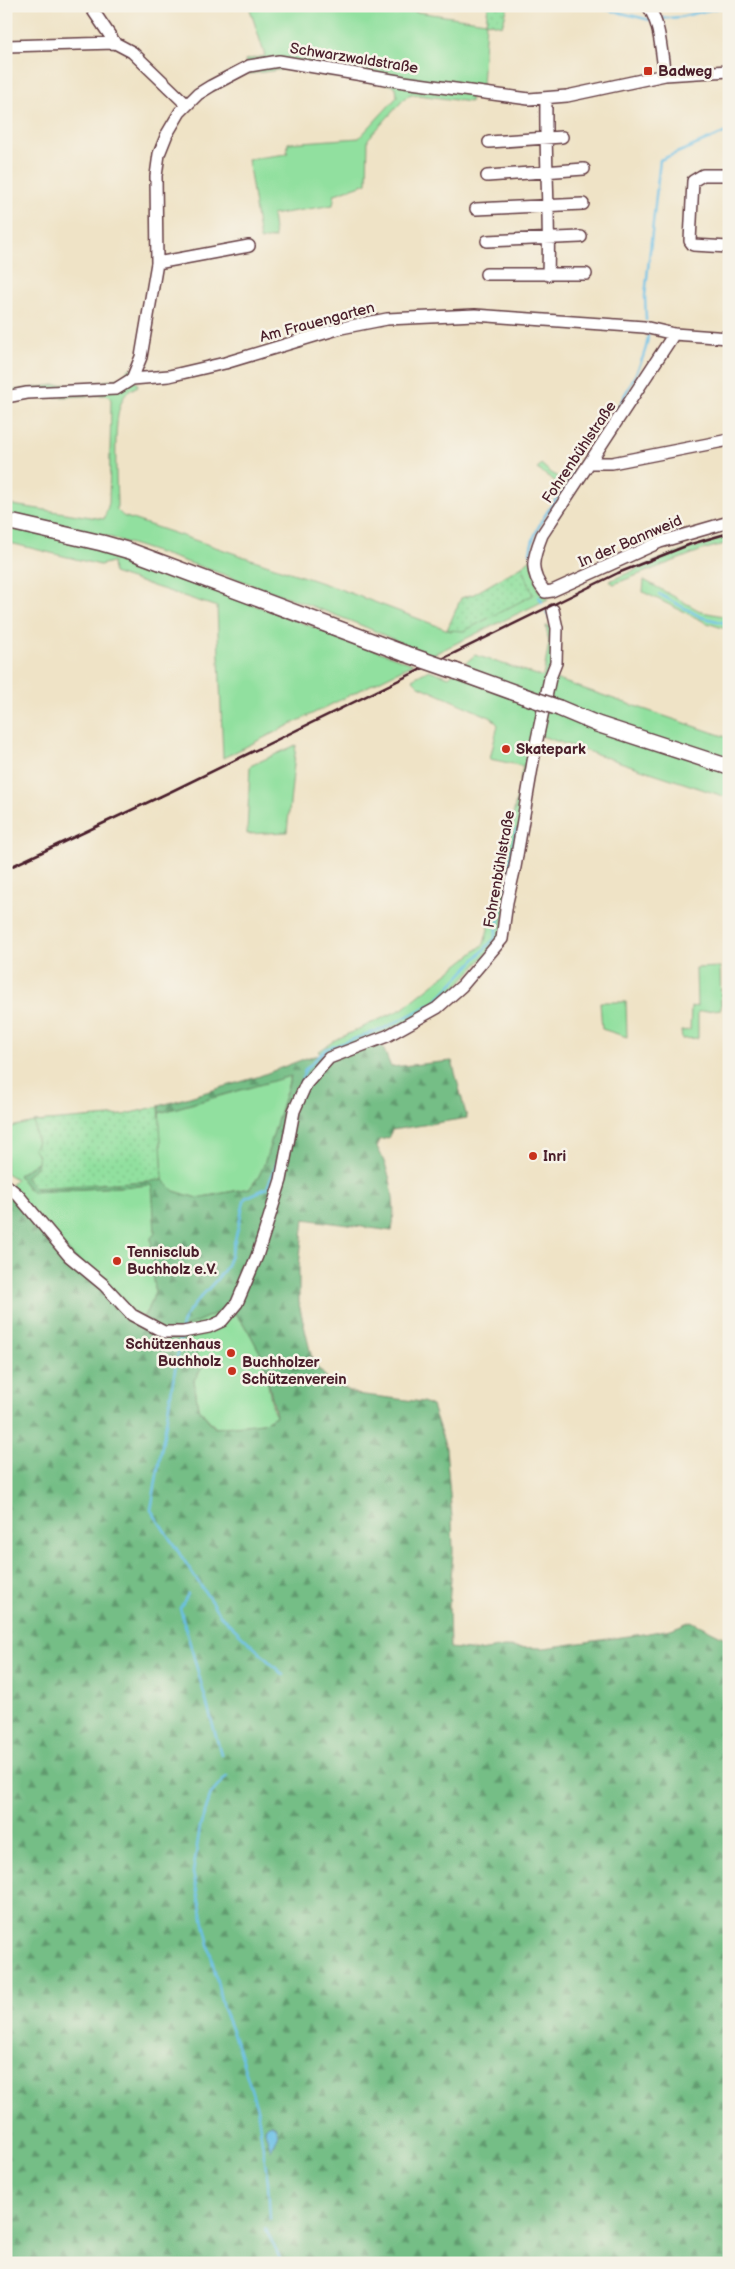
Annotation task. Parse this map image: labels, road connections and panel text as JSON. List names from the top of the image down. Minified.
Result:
{"streets":{"street":["Schwarzwaldstraße","Am Frauengarten","Fohrenbühlstraße","In der Bannweid"]},"crossings":[["Schwarzwaldstraße","Am Frauengarten"],["Am Frauengarten","Fohrenbühlstraße"],["Fohrenbühlstraße","In der Bannweid"]],"places":{"transit":["Badweg"],"other":["Skatepark","Inri","Tennisclub Buchholz e.V.","Schützenhaus Buchholz","Buchholzer Schützenverein"]}}
